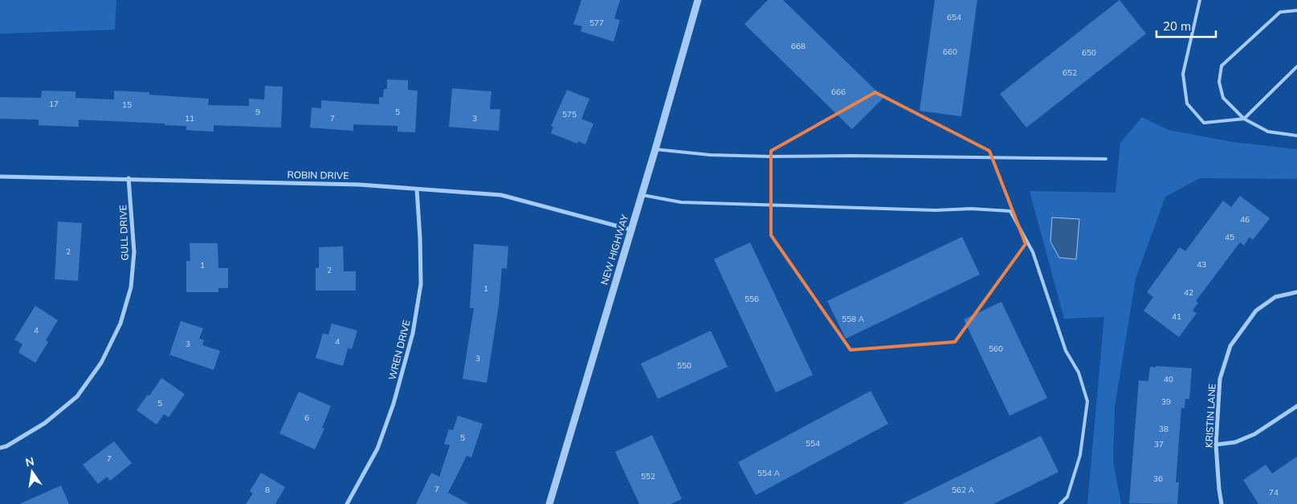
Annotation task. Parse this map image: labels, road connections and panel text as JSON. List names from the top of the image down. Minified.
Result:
{"streets":{"street":["ROBIN DRIVE","GULL DRIVE","NEW HIGHWAY","WREN DRIVE","KRISTIN LANE"]},"crossings":[["ROBIN DRIVE","GULL DRIVE"],["ROBIN DRIVE","NEW HIGHWAY"],["ROBIN DRIVE","WREN DRIVE"]],"house_numbers":["654","577","668","660","650","652","666","17","15","9","5","575","11","7","3","46","45","2","43","1","2","1","42","556","41","558 A","4","4","3","560","3","550","40","39","5","6","38","5","554","37","7","554 A","552","36","7","8","562 A","74"],"scale_bar":"20 m","north":"top"}
